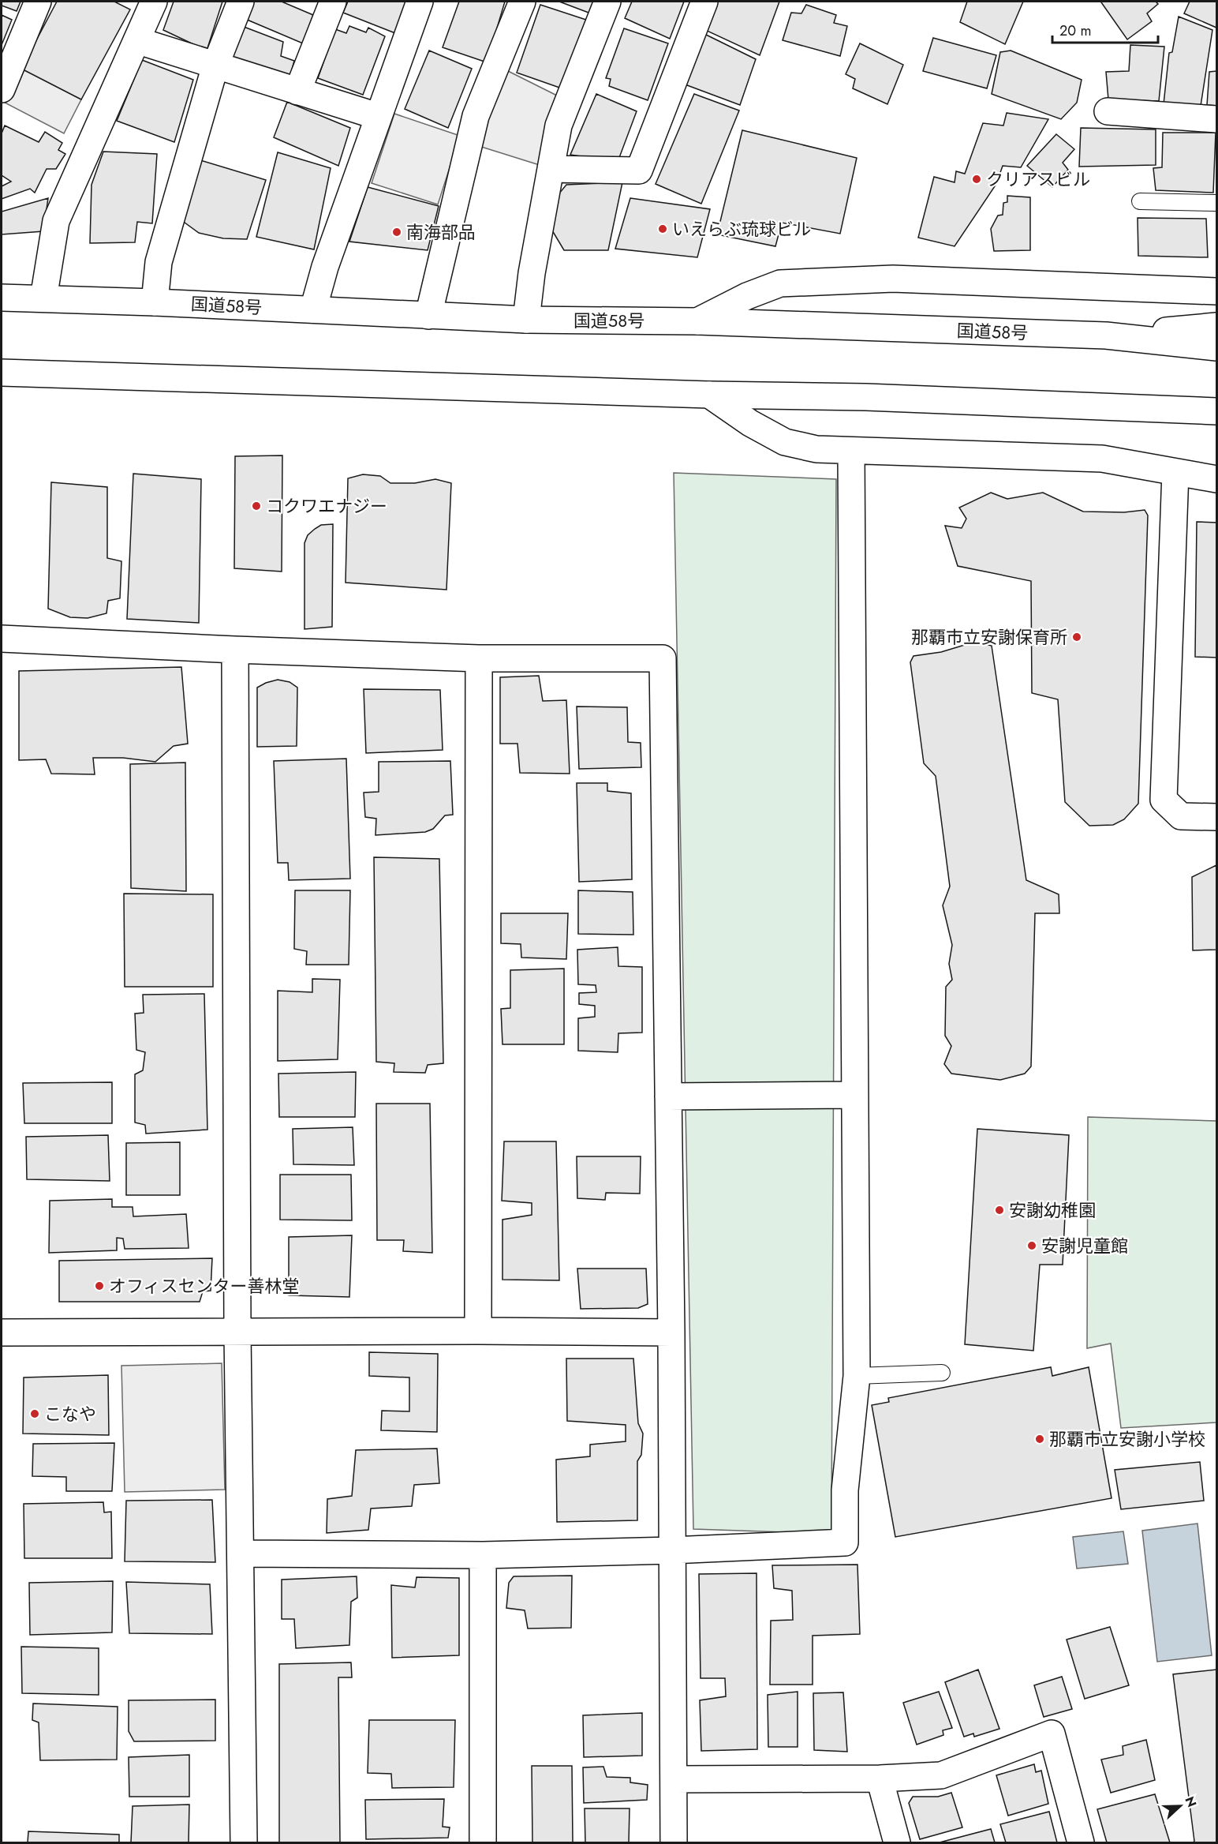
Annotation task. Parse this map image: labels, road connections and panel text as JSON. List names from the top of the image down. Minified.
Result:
{"streets":{"main road":["国道58号"]},"places":["クリアスビル","いえらぶ琉球ビル","南海部品","コクワエナジー","那覇市立安謝保育所","安謝幼稚園","安謝児童館","オフィスセンター善林堂","こなや","那覇市立安謝小学校"],"scale_bar":"20 m","north":"right"}
